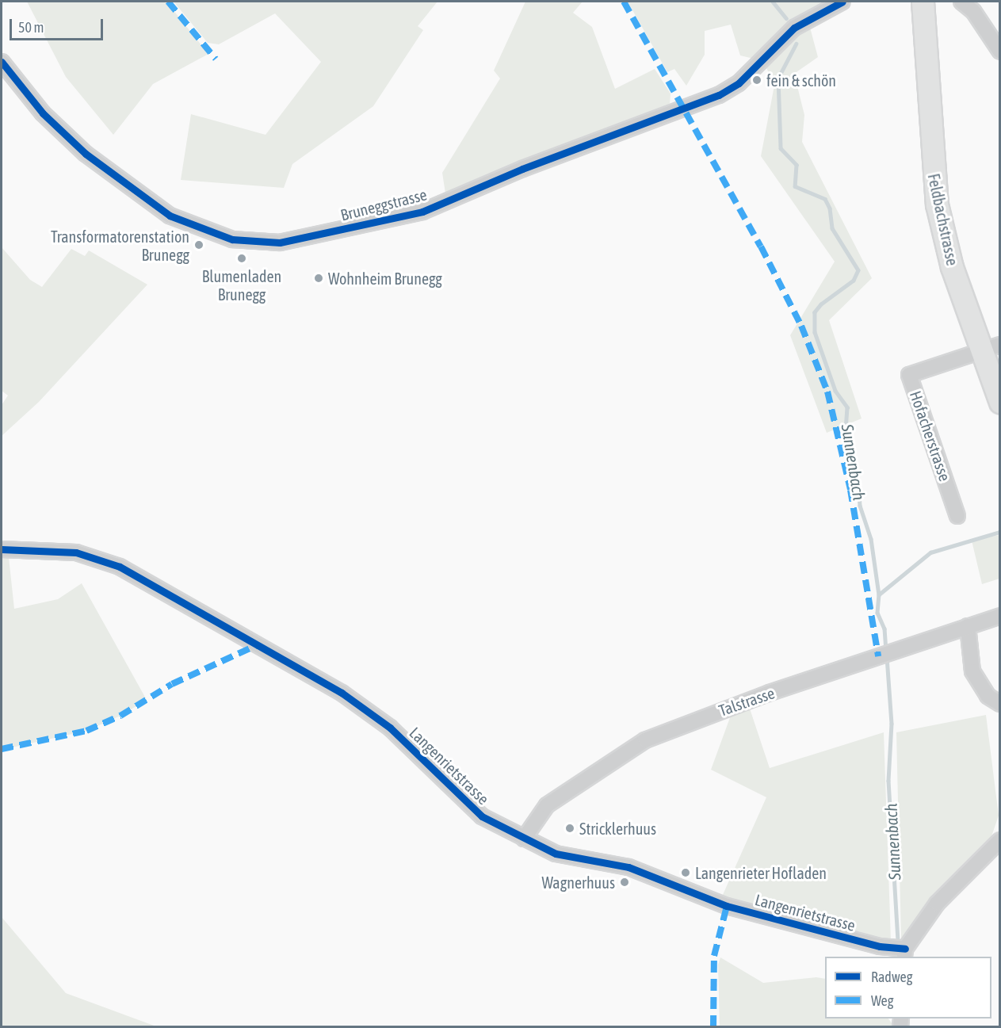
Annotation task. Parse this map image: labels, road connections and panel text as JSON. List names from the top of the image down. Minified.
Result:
{"streets":{"main road":["Feldbachstrasse"],"street":["Bruneggstrasse","Hofacherstrasse","Talstrasse","Langenrietstrasse"]},"crossings":[["Feldbachstrasse","Hofacherstrasse"],["Talstrasse","Langenrietstrasse"]],"water":["Sunnenbach"],"places":["fein & schön","Transformatorenstation Brunegg","Blumenladen Brunegg","Wohnheim Brunegg","Stricklerhuus","Langenrieter Hofladen","Wagnerhuus"],"legend":["Radweg","Weg"],"scale_bar":"50 m"}
